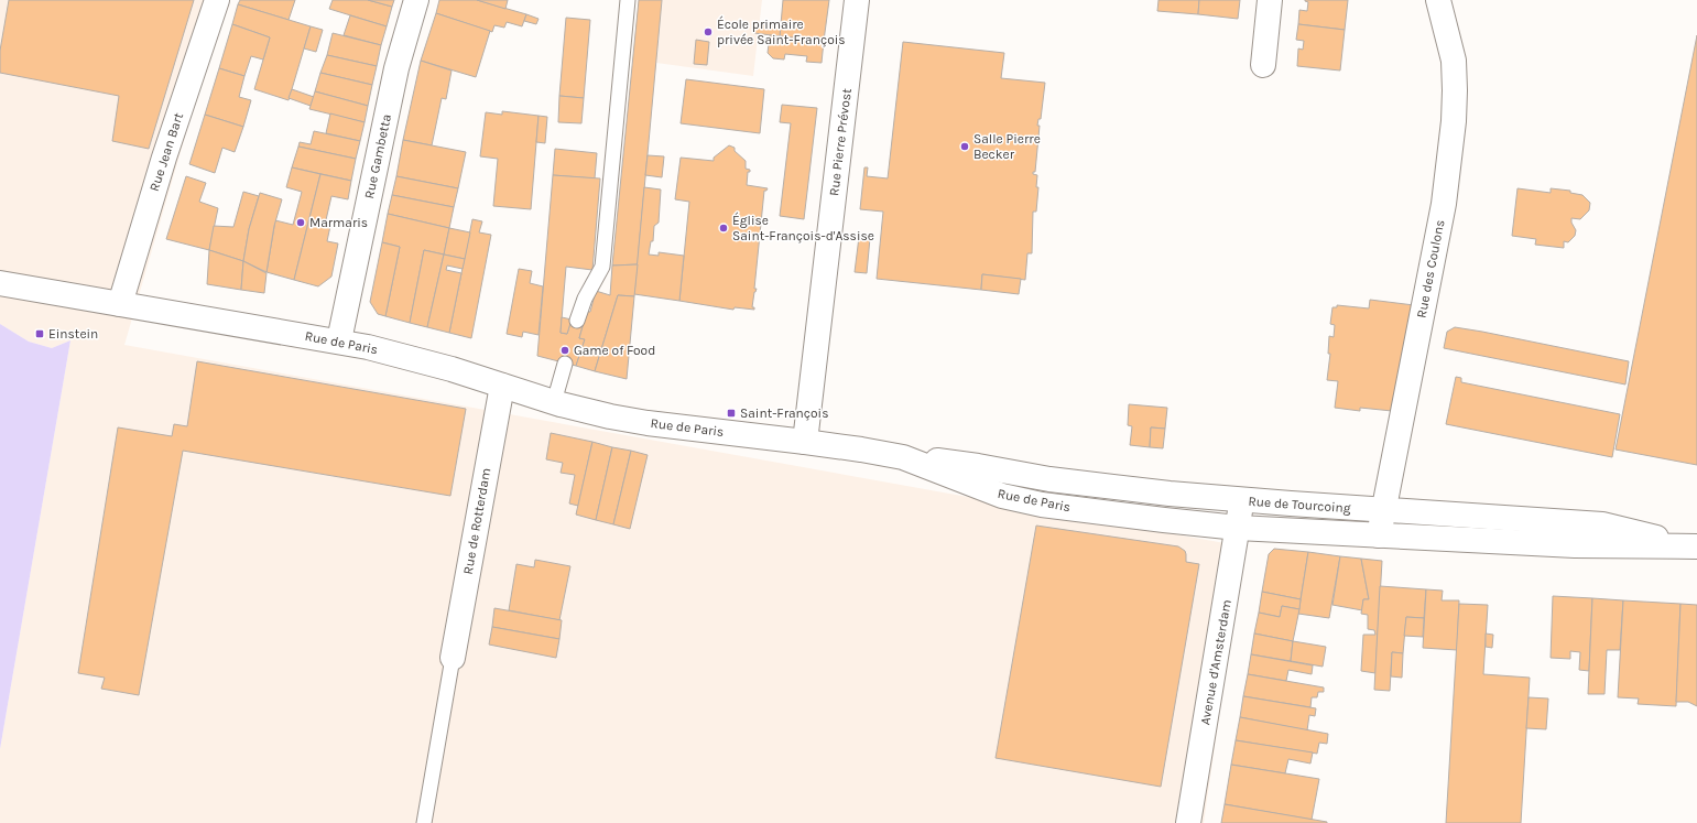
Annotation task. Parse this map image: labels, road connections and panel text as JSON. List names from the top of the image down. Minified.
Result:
{"streets":{"main road":["Rue Pierre Prévost","Rue Jean Bart","Rue Gambetta","Rue des Coulons","Rue de Paris","Rue de Tourcoing","Rue de Rotterdam","Avenue d'Amsterdam"]},"crossings":[["Rue Pierre Prévost","Rue de Paris"],["Rue Jean Bart","Rue de Paris"],["Rue Gambetta","Rue de Paris"],["Rue des Coulons","Rue de Paris"],["Rue des Coulons","Rue de Tourcoing"],["Rue de Paris","Rue de Tourcoing"],["Rue de Paris","Rue de Rotterdam"],["Rue de Paris","Avenue d'Amsterdam"],["Rue de Tourcoing","Avenue d'Amsterdam"]],"places":{"other":["École primaire privée Saint-François","Salle Pierre Becker","Marmaris","Église Saint-François-d'Assise","Game of Food"],"transit":["Einstein","Saint-François"]}}
